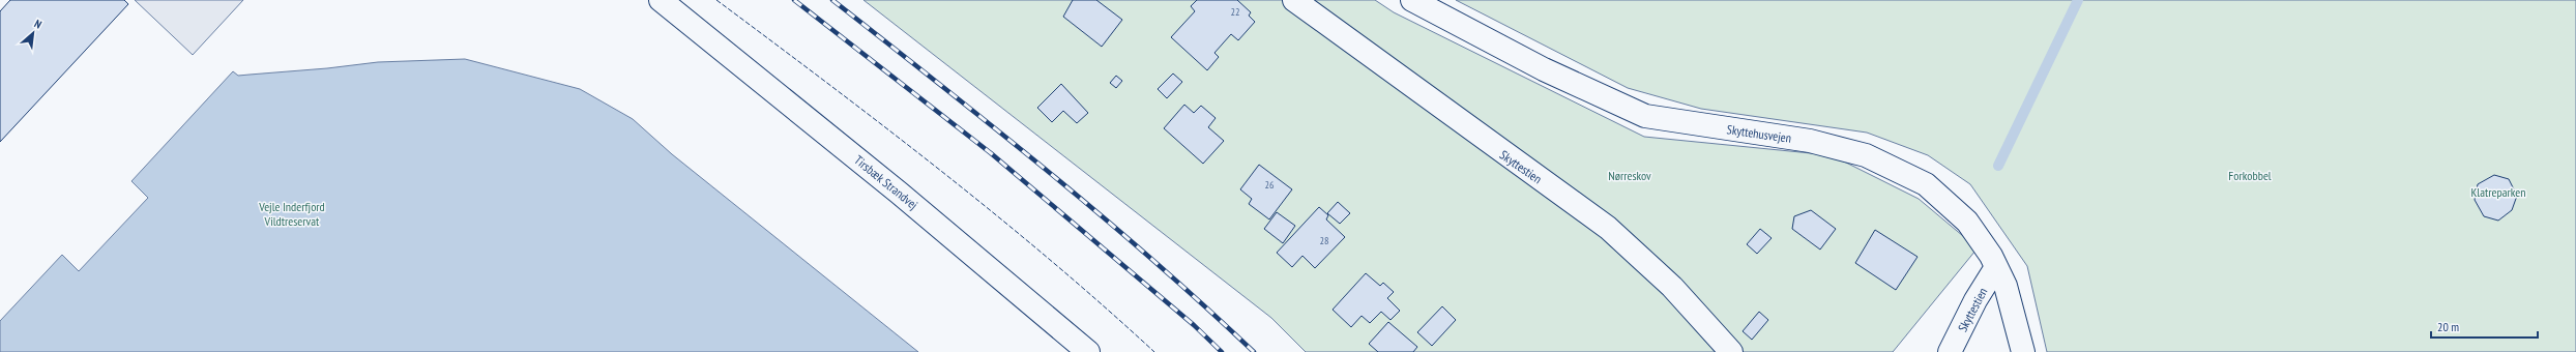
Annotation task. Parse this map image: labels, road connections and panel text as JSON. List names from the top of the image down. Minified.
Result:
{"streets":{"street":["Skyttehusvejen","Skyttestien","Tirsbæk Strandvej"]},"crossings":[["Skyttehusvejen","Skyttestien"]],"parks":["Nørreskov","Forkobbel","Klatreparken","Vejle Inderfjord Vildtreservat"],"house_numbers":["22","26","28"],"scale_bar":"20 m","north":"top right"}
